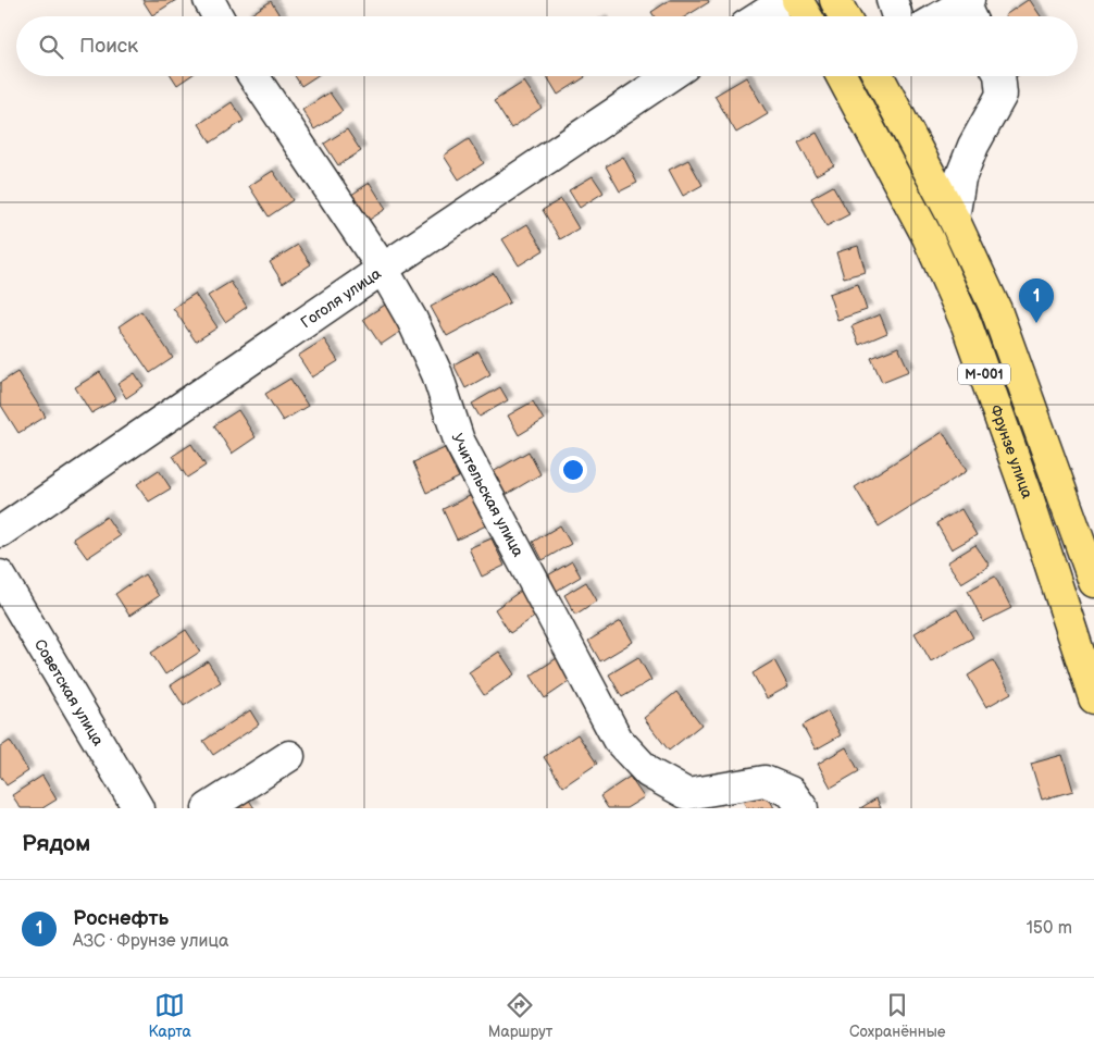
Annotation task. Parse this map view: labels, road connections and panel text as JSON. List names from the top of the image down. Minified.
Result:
{"streets":{"main road":["M-001","Фрунзе улица"],"street":["Гоголя улица","Учительская улица","Советская улица"]},"crossings":[["Гоголя улица","Учительская улица"]],"page":{"search":"Поиск","pins":"1","heading":"Рядом","list":[{"mark":"1","name":"Роснефть","note":"АЗС · Фрунзе улица","value":"150 m"}],"nav":["Карта","Маршрут","Сохранённые"]}}
